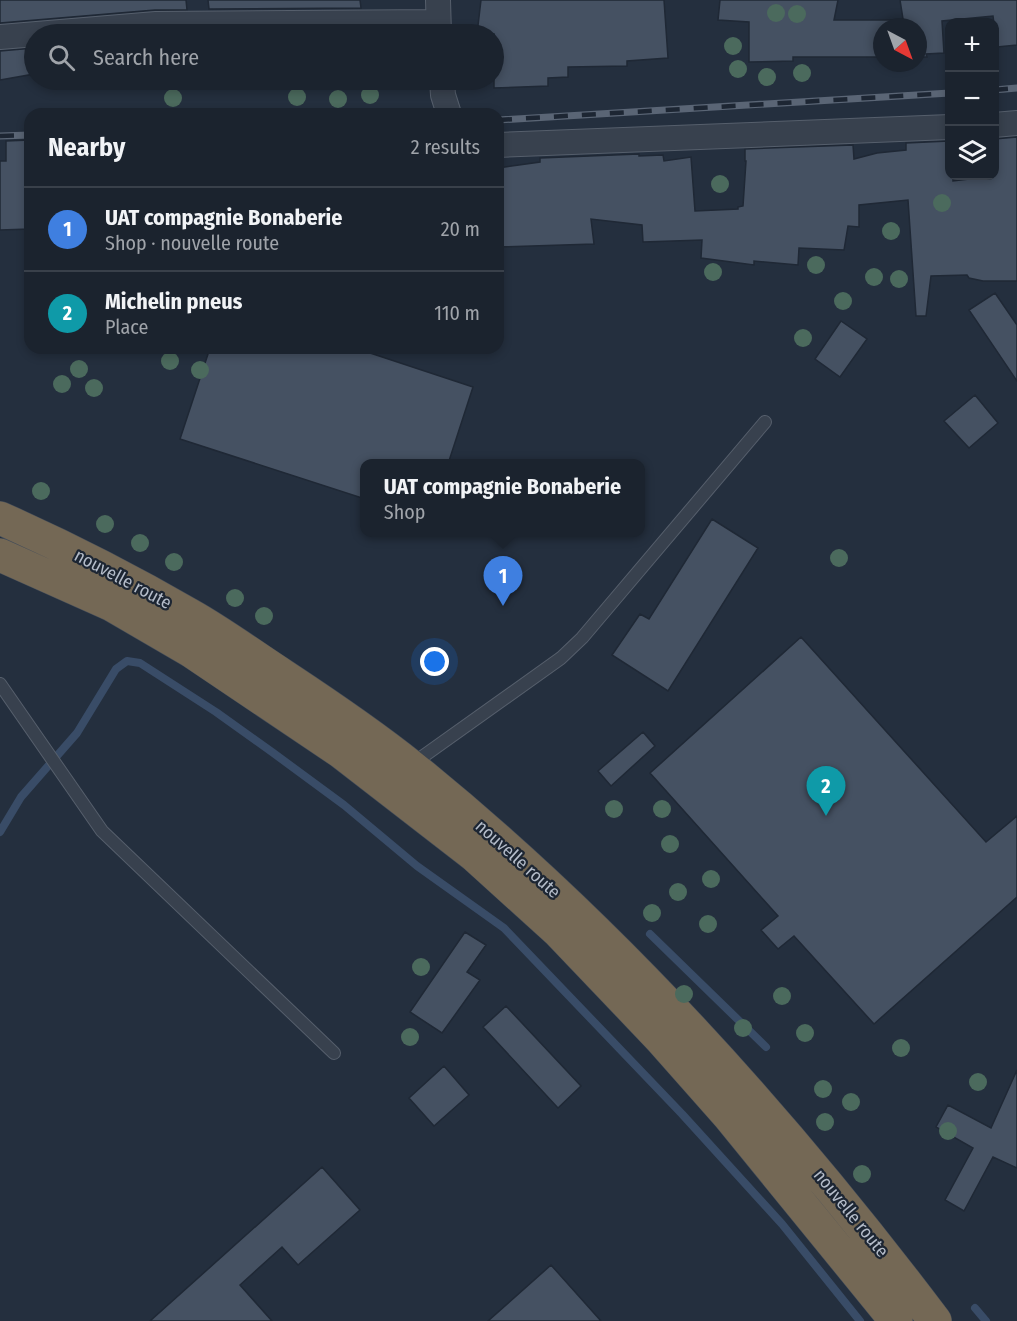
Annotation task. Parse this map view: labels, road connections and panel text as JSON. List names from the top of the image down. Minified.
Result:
{"streets":{"highway":["nouvelle route"]},"north":"bottom right","page":{"map_buttons":["+","−"],"search":"Search here","heading":["Nearby","2 results"],"list":[{"mark":"1","name":"UAT compagnie Bonaberie","note":"Shop · nouvelle route","value":"20 m"},{"mark":"2","name":"Michelin pneus","note":"Place","value":"110 m"}],"popup":["UAT compagnie Bonaberie","Shop"],"pins":["1","2"]}}
